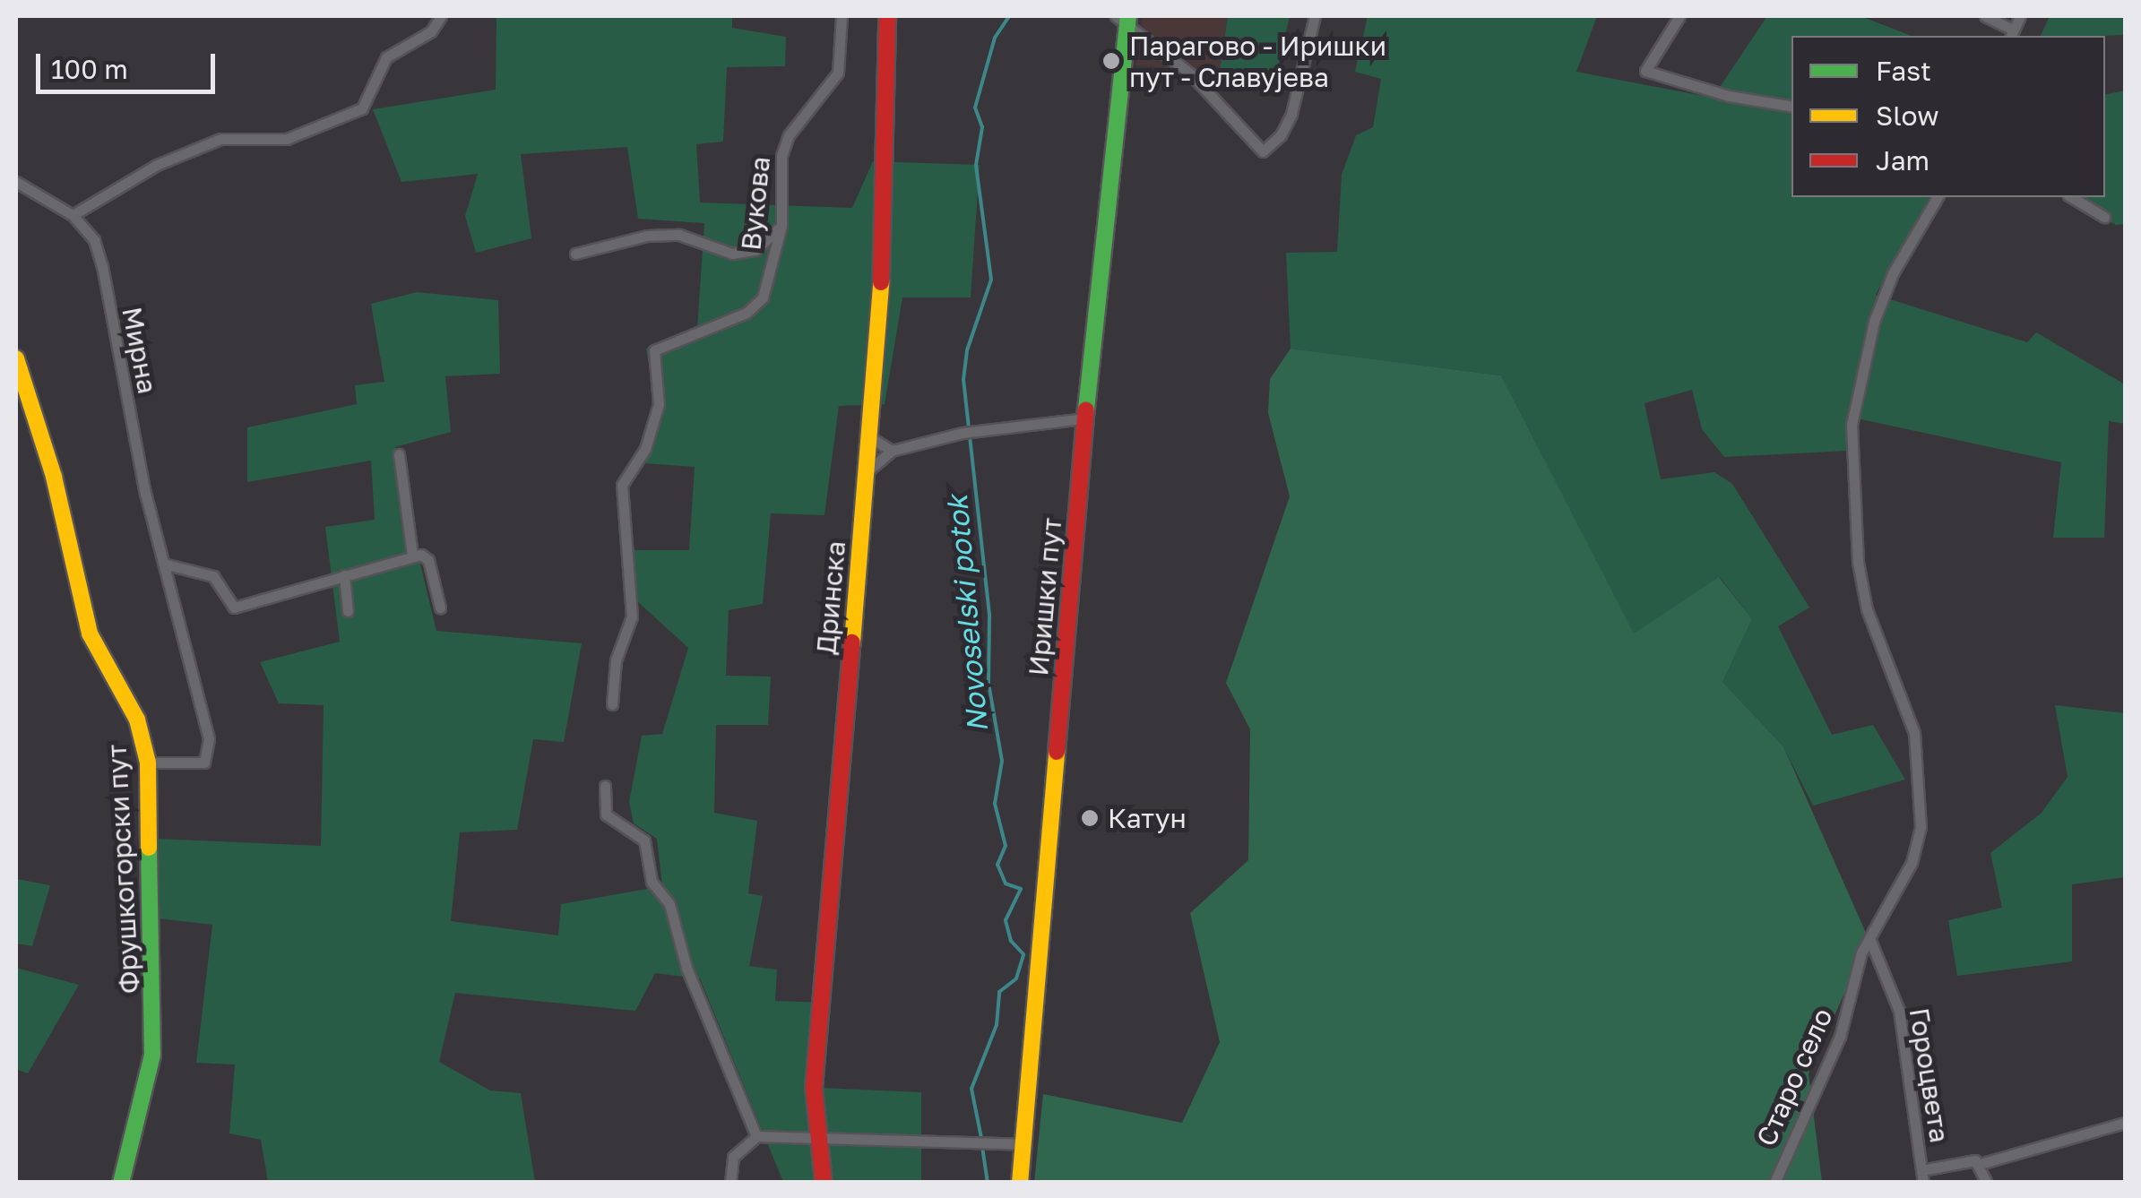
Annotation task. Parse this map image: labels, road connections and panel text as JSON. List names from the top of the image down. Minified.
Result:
{"streets":{"street":["Вукова","Мирна","Иришки пут","Дринска","Фрушкогорски пут","Гороцвета","Старо село"]},"crossings":[["Мирна","Фрушкогорски пут"],["Гороцвета","Старо село"]],"water":["Novoselski potok"],"places":["Парагово - Иришки пут - Славујева","Катун"],"legend":["Fast","Slow","Jam"],"scale_bar":"100 m"}
